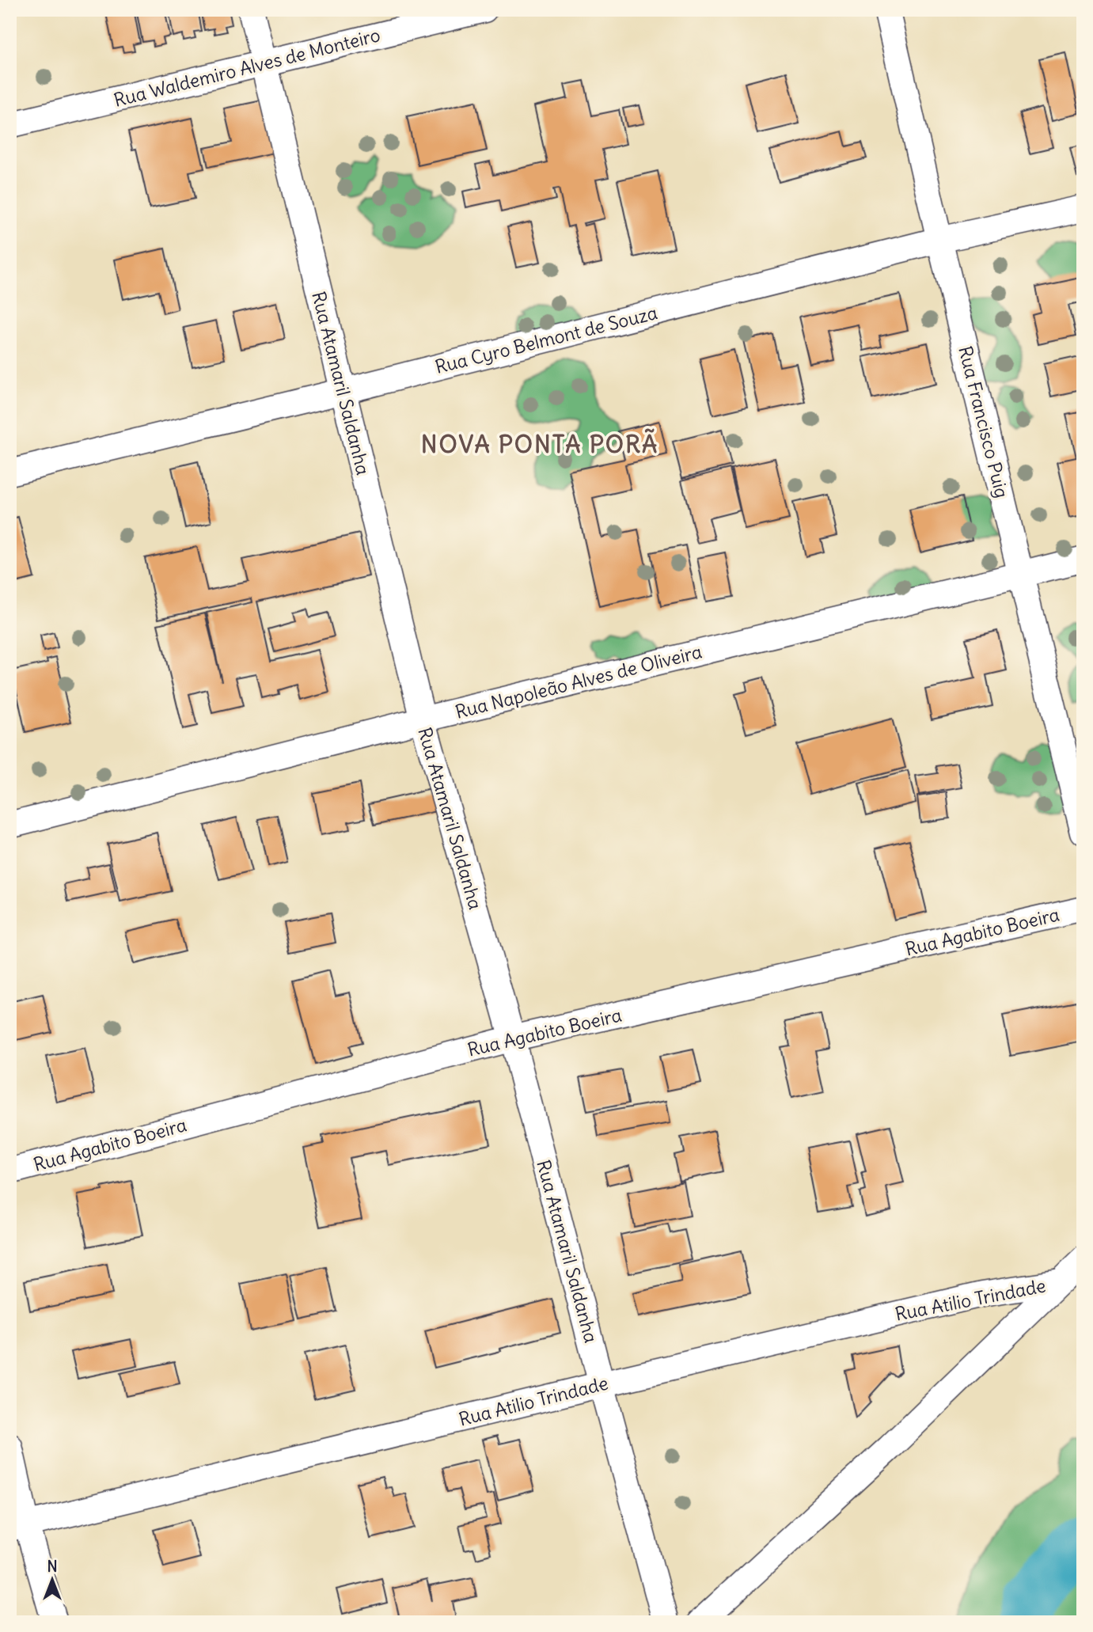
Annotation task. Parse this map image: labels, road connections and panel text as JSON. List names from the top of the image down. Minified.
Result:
{"streets":{"street":["Rua Waldemiro Alves de Monteiro","Rua Cyro Belmont de Souza","Rua Atamaril Saldanha","Rua Francisco Puig","Rua Napoleão Alves de Oliveira","Rua Agabito Boeira","Rua Atilio Trindade"]},"crossings":[["Rua Waldemiro Alves de Monteiro","Rua Atamaril Saldanha"],["Rua Cyro Belmont de Souza","Rua Atamaril Saldanha"],["Rua Cyro Belmont de Souza","Rua Francisco Puig"],["Rua Atamaril Saldanha","Rua Napoleão Alves de Oliveira"],["Rua Atamaril Saldanha","Rua Agabito Boeira"],["Rua Atamaril Saldanha","Rua Atilio Trindade"],["Rua Francisco Puig","Rua Napoleão Alves de Oliveira"]],"districts":["NOVA PONTA PORÃ"],"north":"top"}
